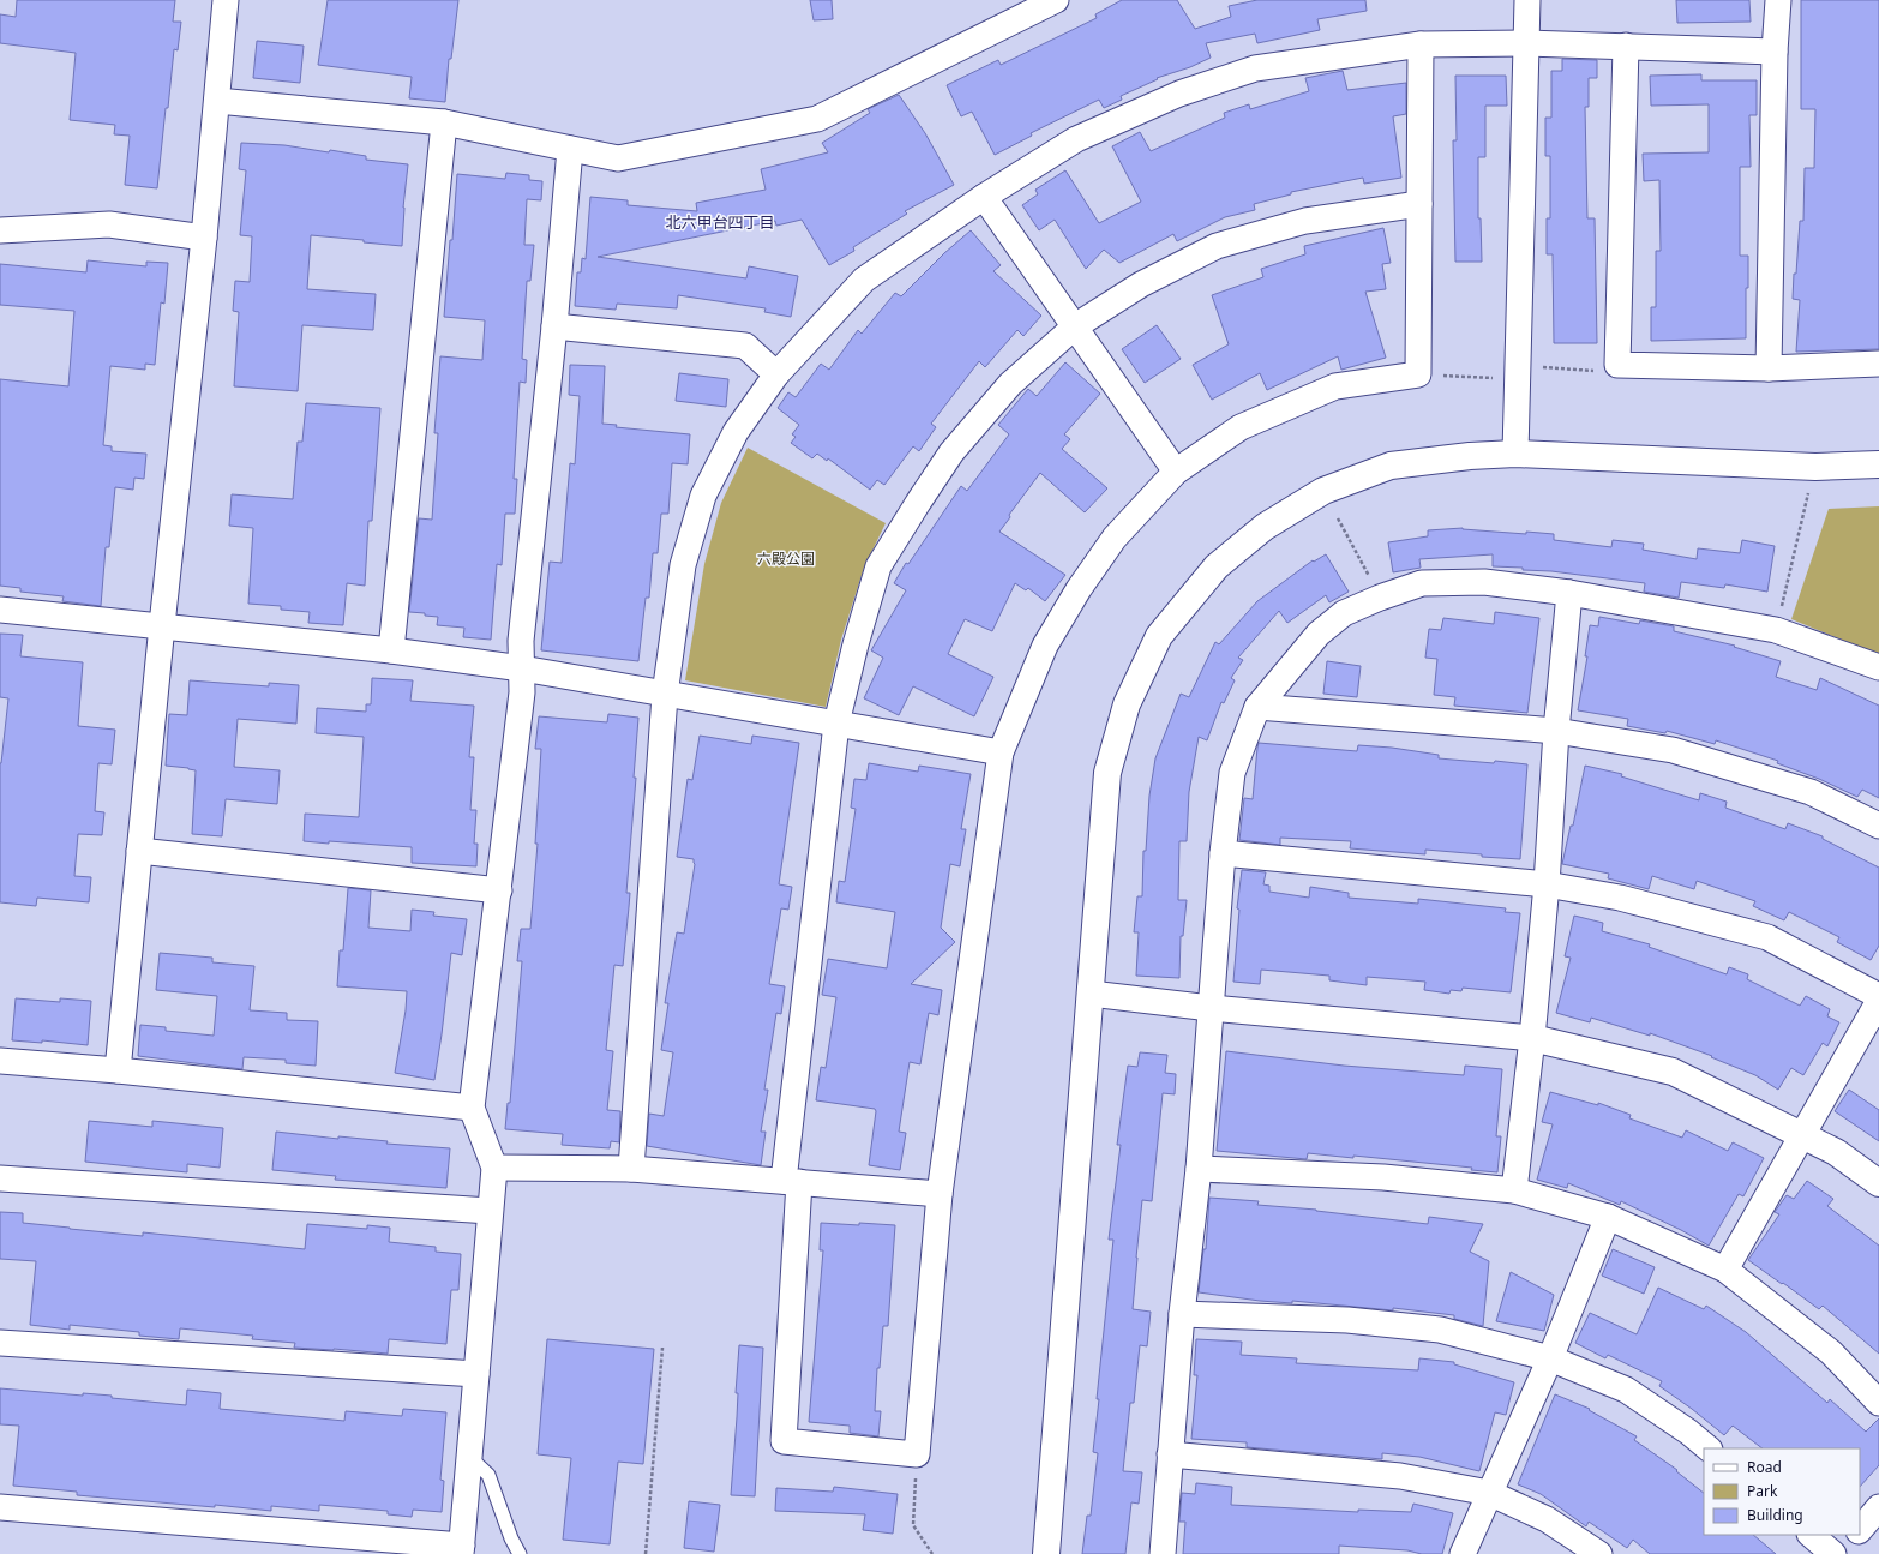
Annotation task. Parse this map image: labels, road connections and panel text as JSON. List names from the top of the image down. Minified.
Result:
{"districts":["北六甲台四丁目"],"parks":["六殿公園"],"legend":["Road","Park","Building"]}
